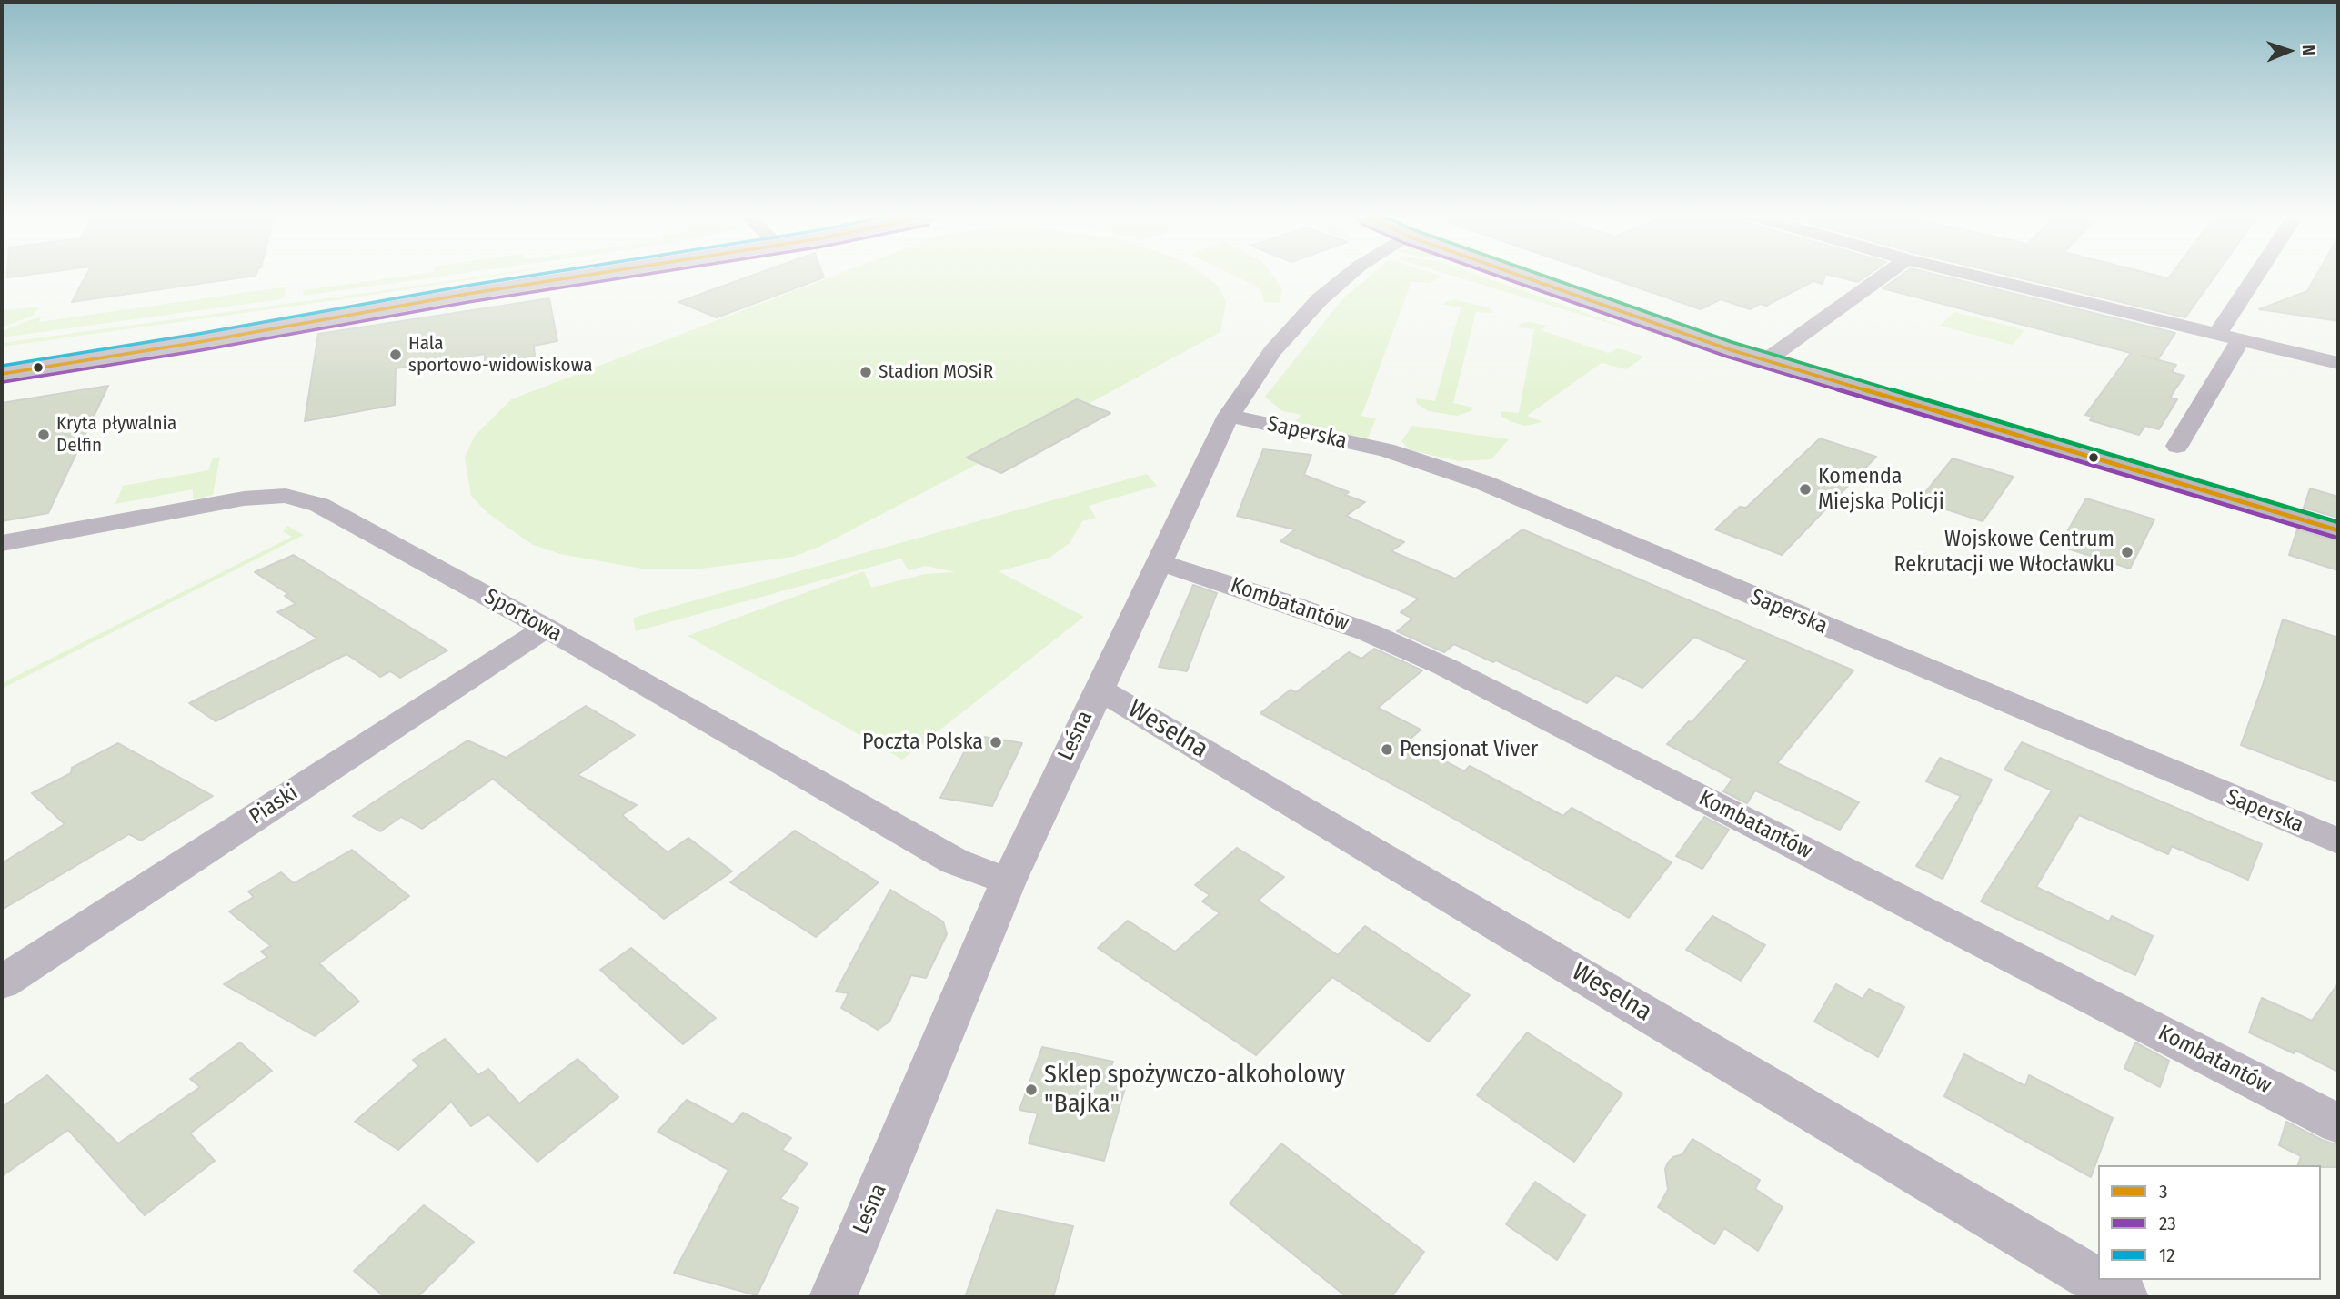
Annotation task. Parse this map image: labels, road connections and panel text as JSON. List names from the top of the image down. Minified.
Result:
{"streets":{"street":["Saperska","Kombatantów","Sportowa","Weselna","Leśna","Piaski"]},"crossings":[["Saperska","Leśna"],["Kombatantów","Leśna"],["Sportowa","Leśna"],["Sportowa","Piaski"],["Weselna","Leśna"]],"places":["Hala sportowo-widowiskowa","Stadion MOSiR","Kryta pływalnia Delfin","Komenda Miejska Policji","Wojskowe Centrum Rekrutacji we Włocławku","Poczta Polska","Pensjonat Viver","Sklep spożywczo-alkoholowy \"Bajka\""],"lines":["transit line 3","transit line 23","transit line 12"],"legend":["3","23","12"],"north":"right"}
